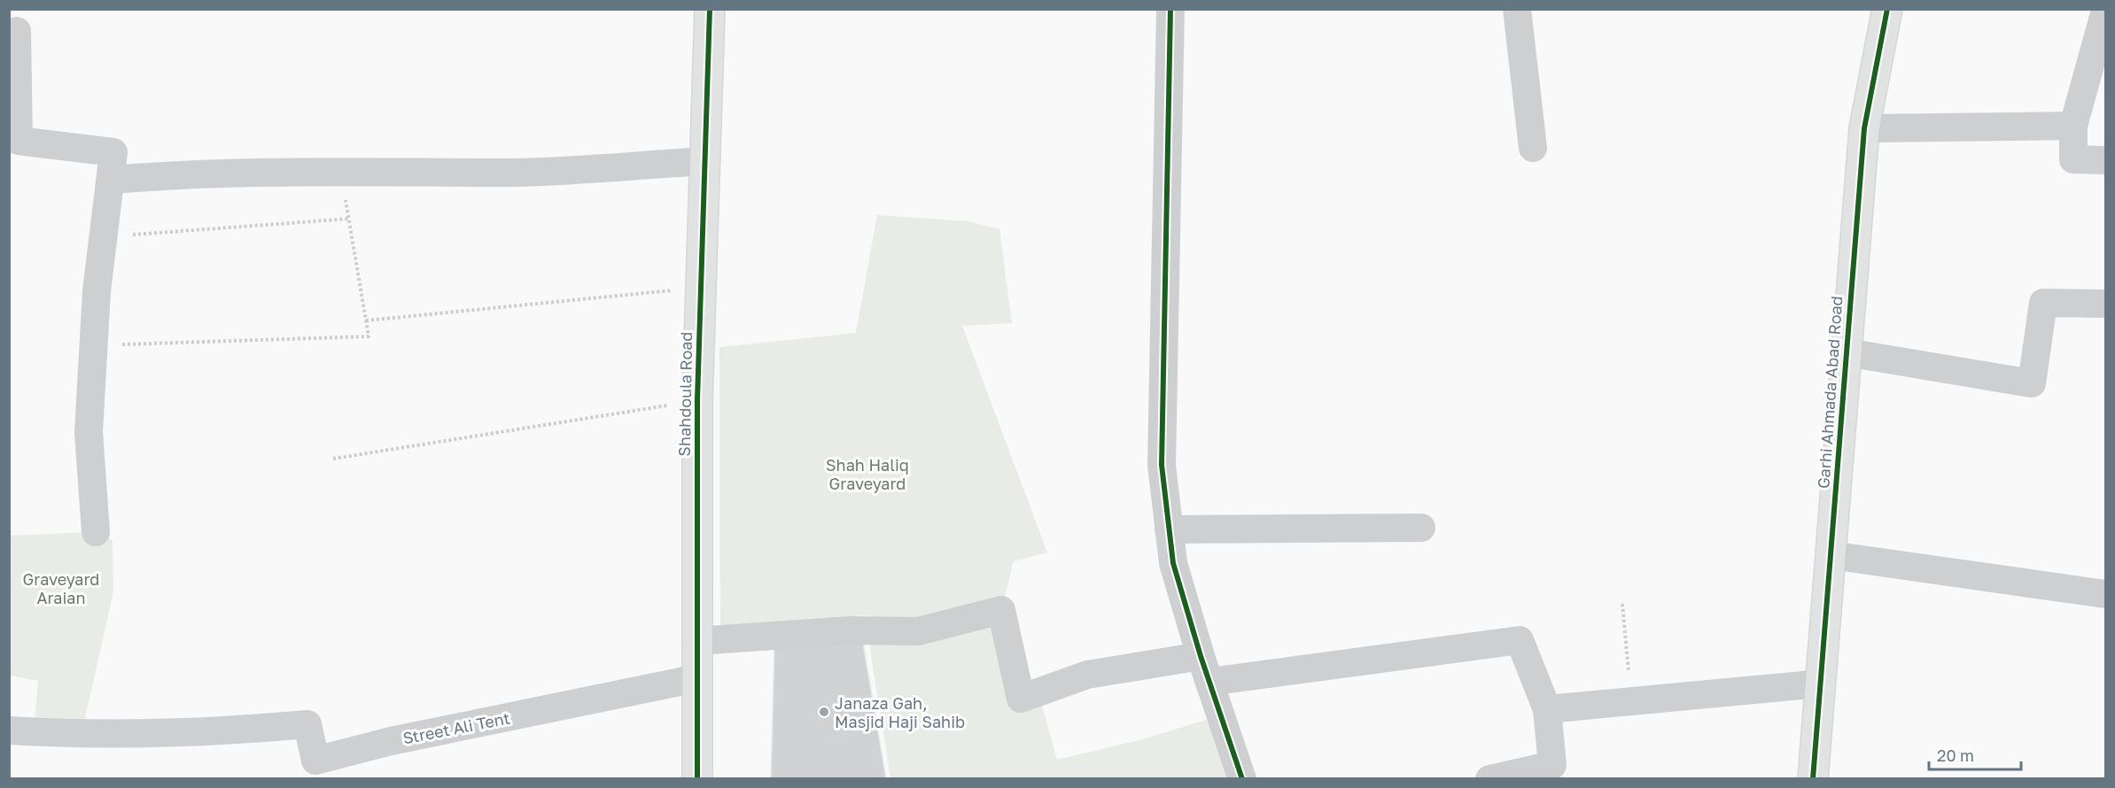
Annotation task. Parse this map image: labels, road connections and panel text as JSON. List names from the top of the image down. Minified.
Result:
{"streets":{"street":["Garhi Ahmada Abad Road","Shahdoula Road","Street Ali Tent"]},"crossings":[["Shahdoula Road","Street Ali Tent"]],"parks":["Shah Haliq Graveyard","Graveyard Araian"],"places":["Janaza Gah, Masjid Haji Sahib"],"scale_bar":"20 m"}
